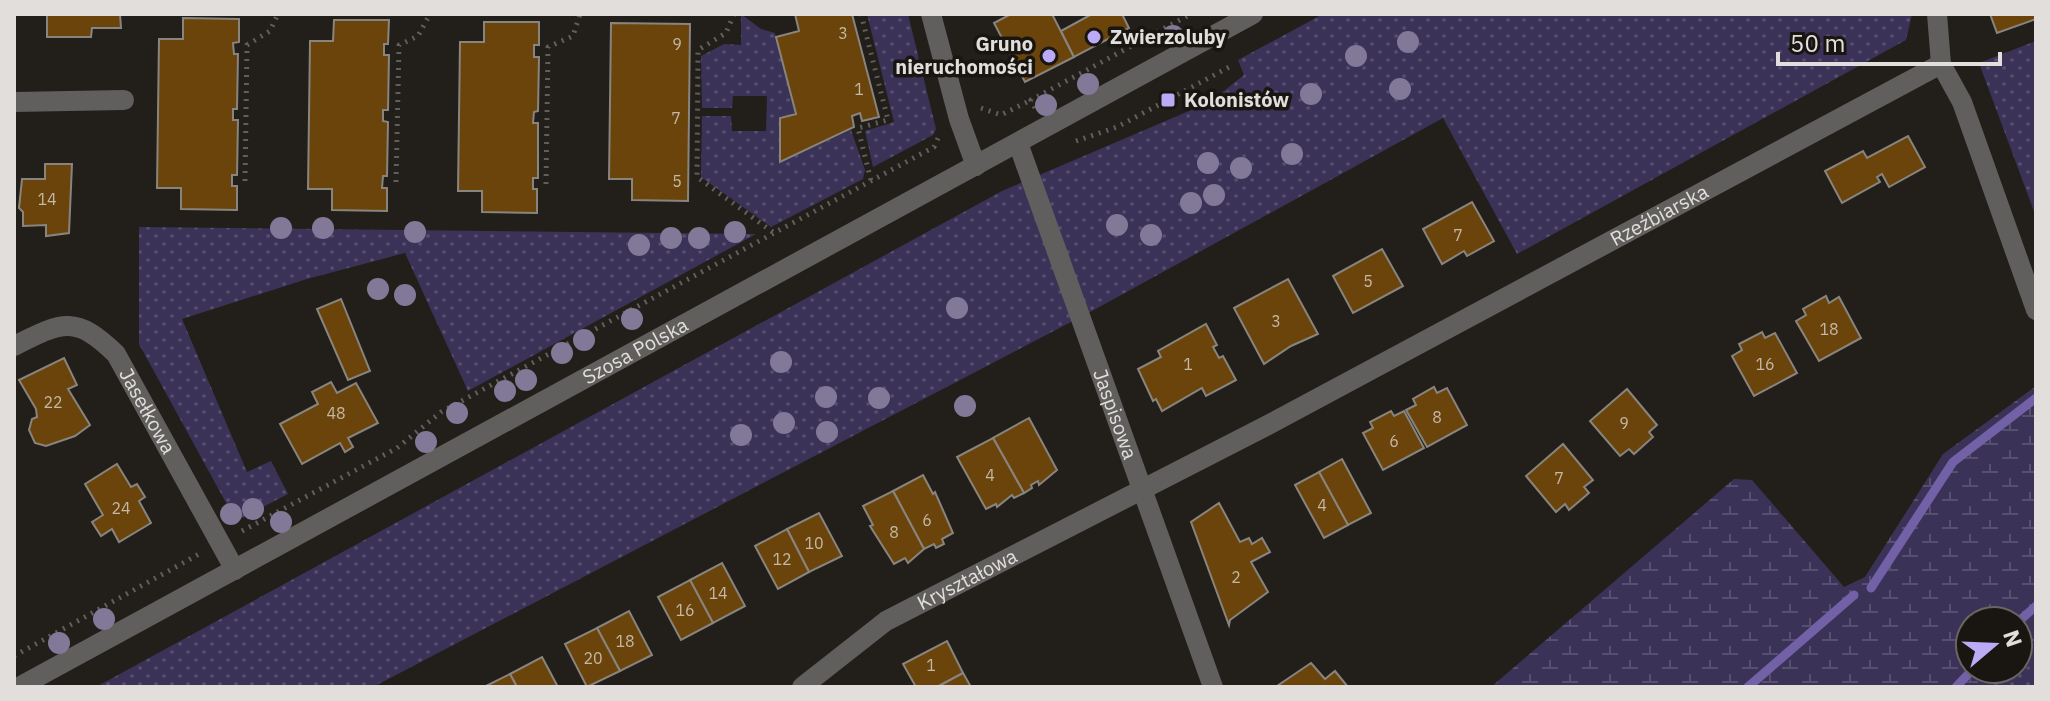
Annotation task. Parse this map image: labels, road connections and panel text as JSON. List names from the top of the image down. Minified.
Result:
{"streets":{"street":["Rzeźbiarska","Szosa Polska","Jasełkowa","Jaspisowa","Kryształowa"]},"crossings":[["Rzeźbiarska","Jaspisowa"],["Rzeźbiarska","Kryształowa"],["Szosa Polska","Jasełkowa"],["Szosa Polska","Jaspisowa"],["Jaspisowa","Kryształowa"]],"places":{"other":["Zwierzoluby","Gruno nieruchomości"],"transit":["Kolonistów"]},"house_numbers":["3","9","1","7","5","14","7","5","3","18","1","16","22","48","8","9","6","4","7","4","24","6","8","10","12","2","14","16","18","20","1"],"scale_bar":"50 m","north":"right"}
